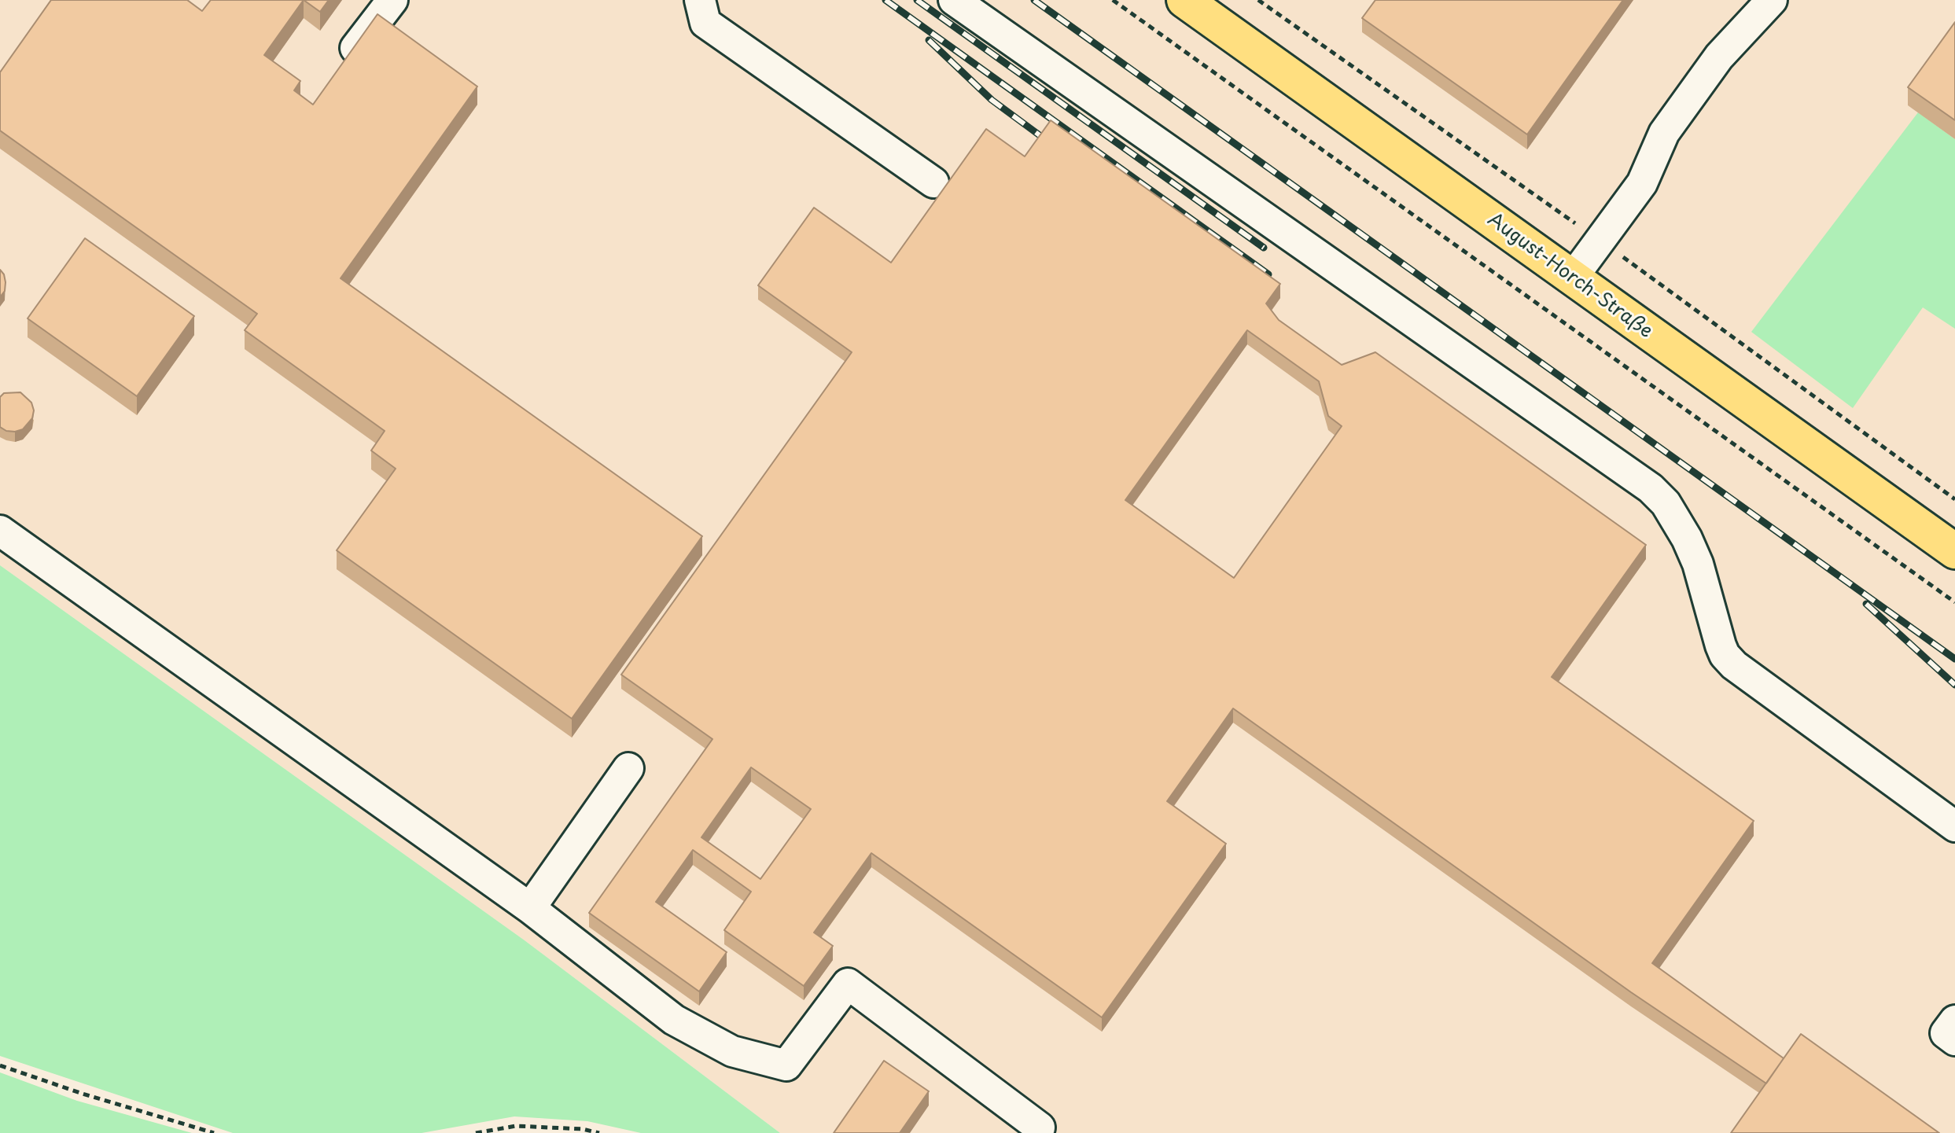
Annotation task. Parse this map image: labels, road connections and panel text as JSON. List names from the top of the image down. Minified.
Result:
{"streets":{"main road":["August-Horch-Straße"]}}
